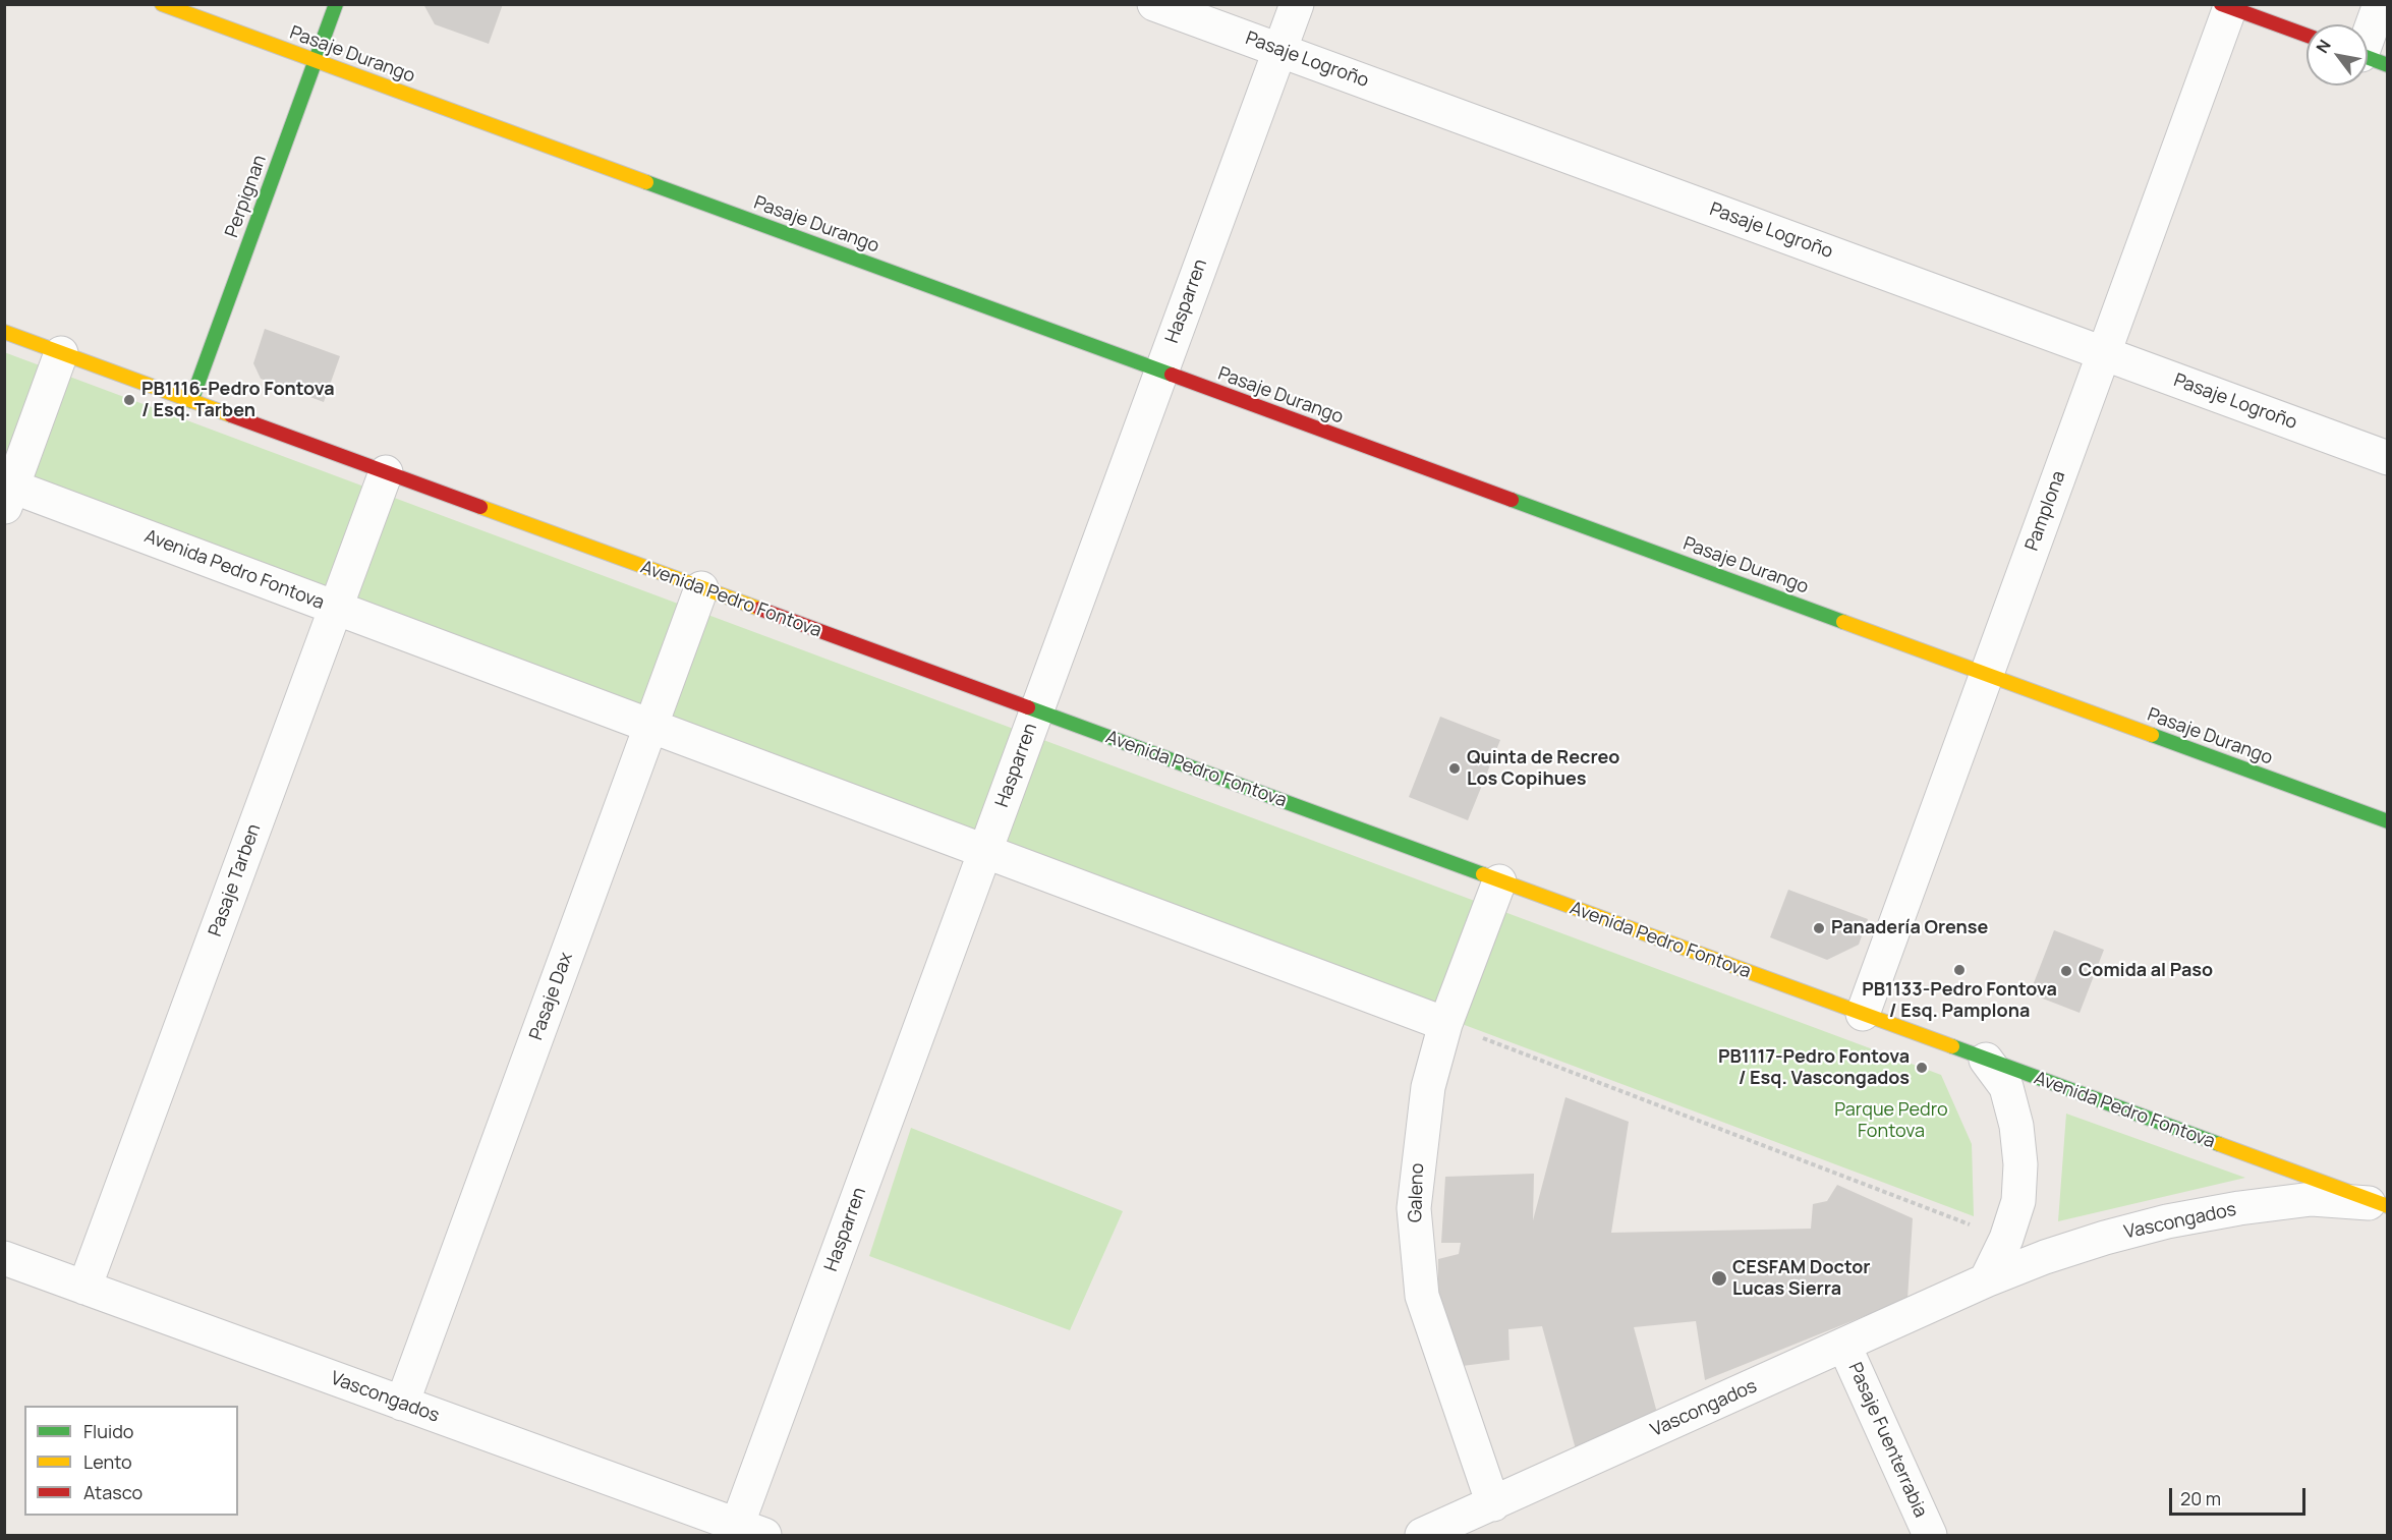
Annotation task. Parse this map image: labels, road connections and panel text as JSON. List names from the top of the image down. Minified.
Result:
{"streets":{"main road":["Pasaje Durango","Perpignan","Avenida Pedro Fontova"],"street":["Pasaje Logroño","Hasparren","Pamplona","Pasaje Tarben","Pasaje Dax","Galeno","Vascongados","Pasaje Fuenterrabia"]},"crossings":[["Pasaje Durango","Perpignan"],["Pasaje Durango","Hasparren"],["Pasaje Durango","Pamplona"],["Pasaje Logroño","Hasparren"],["Pasaje Logroño","Pamplona"],["Perpignan","Avenida Pedro Fontova"],["Hasparren","Avenida Pedro Fontova"],["Hasparren","Vascongados"],["Pamplona","Avenida Pedro Fontova"],["Avenida Pedro Fontova","Pasaje Tarben"],["Avenida Pedro Fontova","Pasaje Dax"],["Avenida Pedro Fontova","Galeno"],["Avenida Pedro Fontova","Vascongados"],["Pasaje Tarben","Vascongados"],["Pasaje Dax","Vascongados"],["Galeno","Vascongados"],["Vascongados","Pasaje Fuenterrabia"]],"parks":["Parque Pedro Fontova"],"places":["PB1116-Pedro Fontova / Esq. Tarben","Quinta de Recreo Los Copihues","Panadería Orense","PB1133-Pedro Fontova / Esq. Pamplona","Comida al Paso","PB1117-Pedro Fontova / Esq. Vascongados","CESFAM Doctor Lucas Sierra"],"legend":["Fluido","Lento","Atasco"],"scale_bar":"20 m","north":"top left"}
